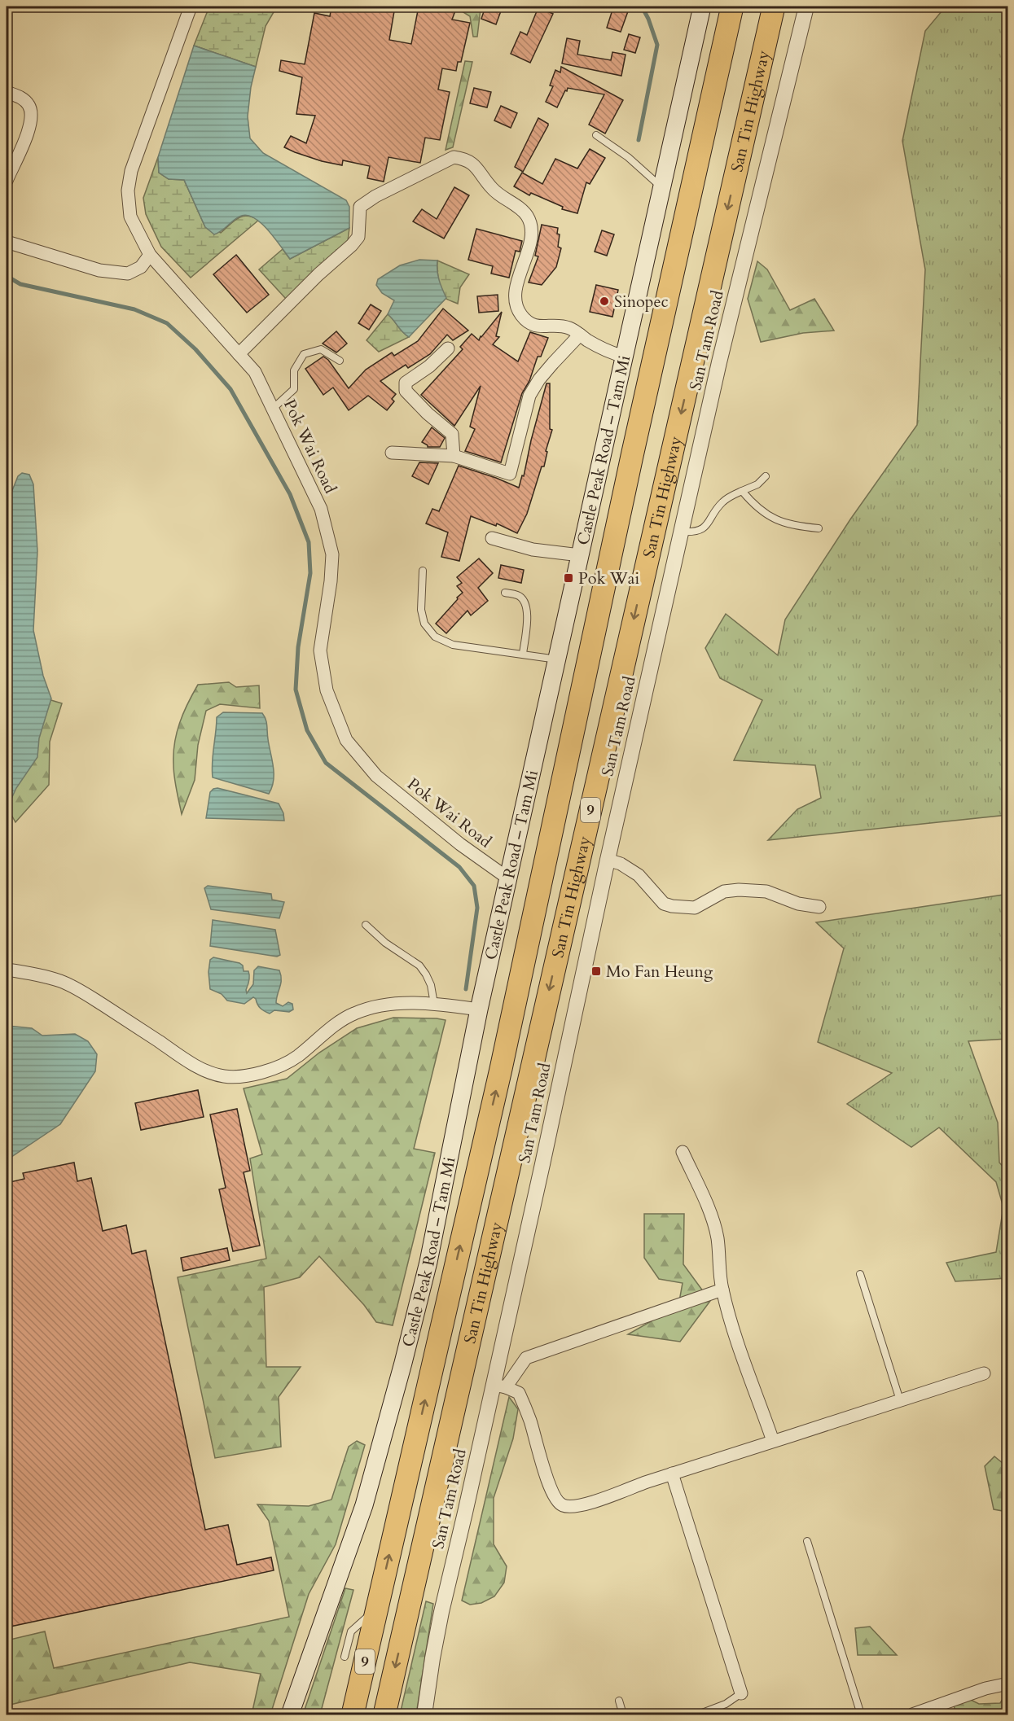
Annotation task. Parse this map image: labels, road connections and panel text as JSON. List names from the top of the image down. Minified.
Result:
{"streets":{"highway":["San Tin Highway","9"],"main road":["Castle Peak Road – Tam Mi"],"street":["San Tam Road","Pok Wai Road"]},"crossings":[["San Tin Highway","9"],["Pok Wai Road","Castle Peak Road – Tam Mi"]],"places":{"other":["Sinopec"],"transit":["Pok Wai","Mo Fan Heung"]}}
